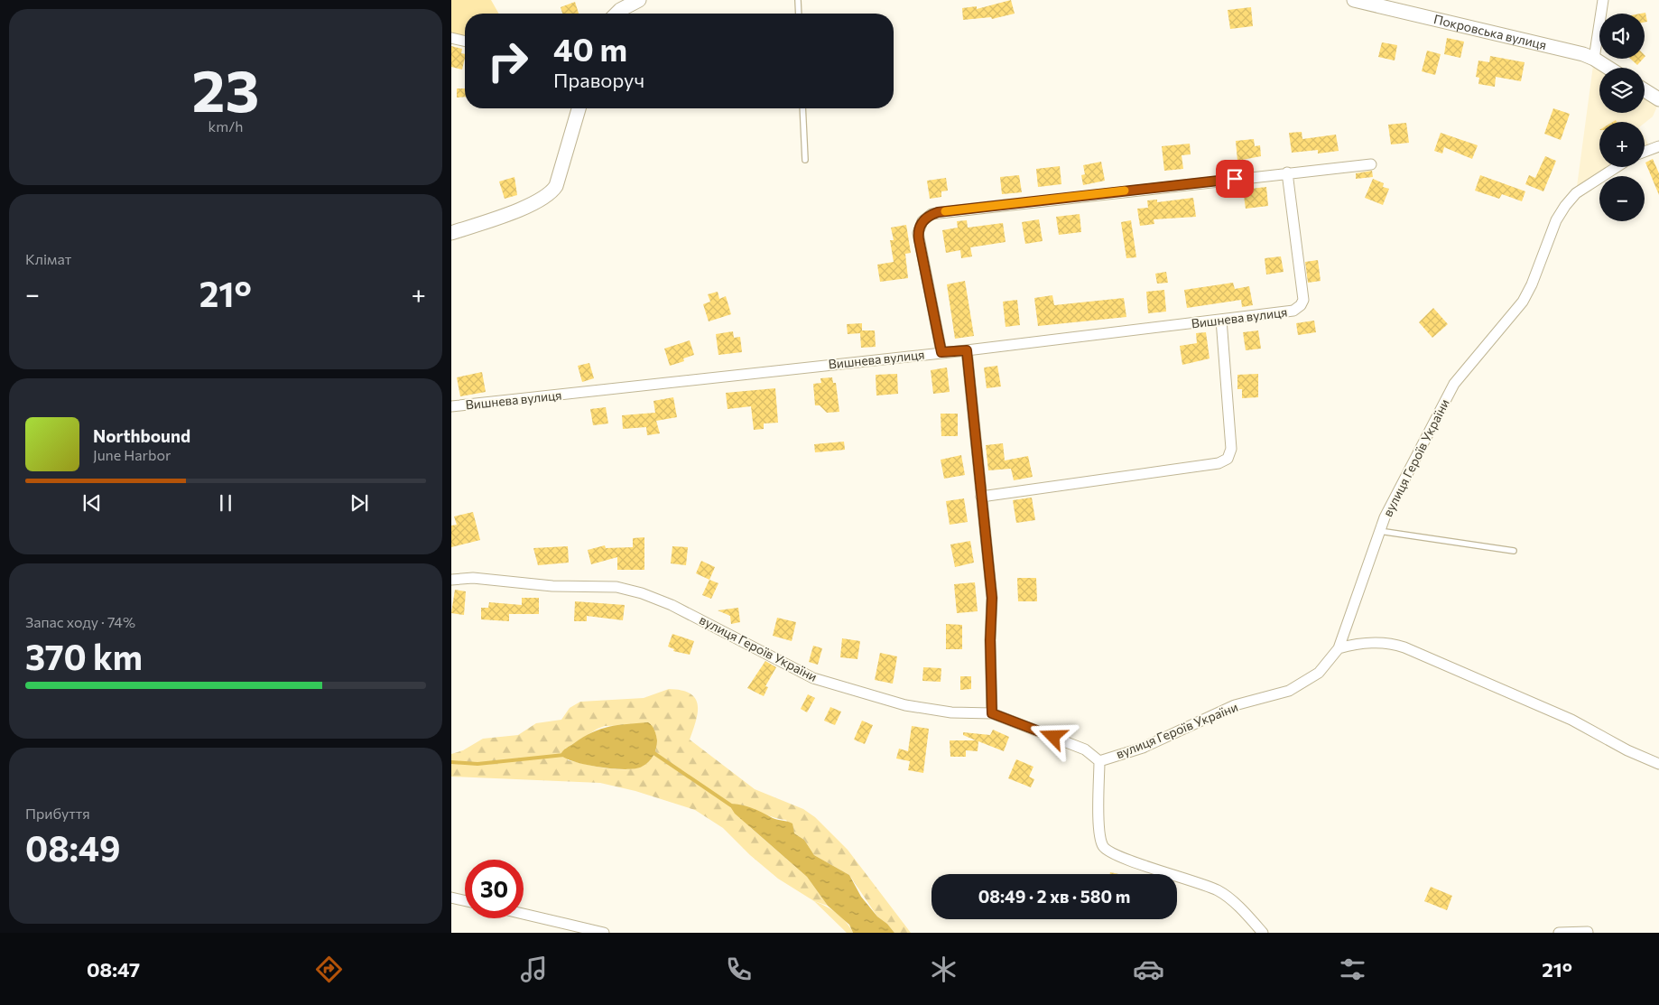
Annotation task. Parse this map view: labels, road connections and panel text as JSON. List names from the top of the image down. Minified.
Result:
{"streets":{"street":["Покровська вулиця","Вишнева вулиця","вулиця Героїв України"]},"page":{"tile":[["23","km/h"],"Клімат",["Запас ходу · 74%","370 km"],["Прибуття","08:49"]],"map_buttons":["+","−"],"turn":["40 m","Праворуч"],"heat":["−","21°","+"],"song":["Northbound","June Harbor"],"limit":"30","trip":"08:49 · 2 хв · 580 m","tabs":["08:47","21°"]}}
